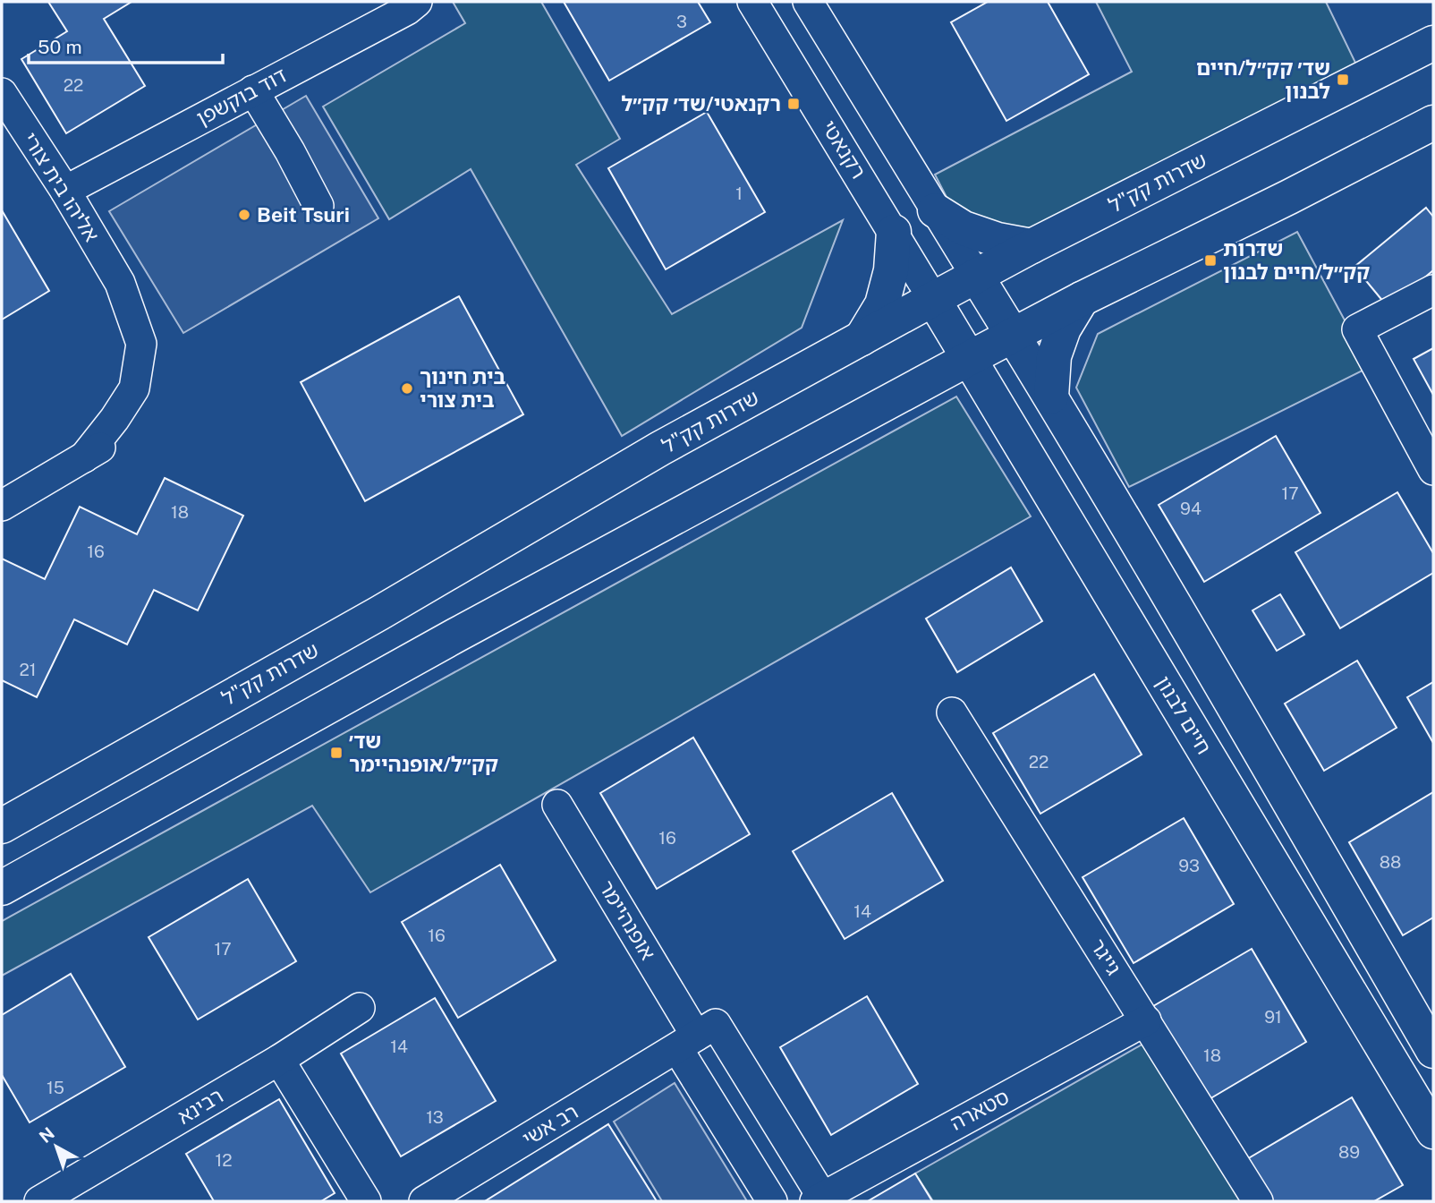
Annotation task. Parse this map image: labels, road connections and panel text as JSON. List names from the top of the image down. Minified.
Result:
{"streets":{"main road":["שדרות קק\"ל","חיים לבנון"],"street":["דוד בוקשפן","רקנאטי","אליהו בית צורי","אופנהיימר","גייגר","רבינא","סטארה","רב אשי"]},"crossings":[["דוד בוקשפן","אליהו בית צורי"],["רקנאטי","שדרות קק\"ל"],["רקנאטי","חיים לבנון"],["שדרות קק\"ל","חיים לבנון"],["אופנהיימר","רב אשי"],["גייגר","סטארה"]],"places":{"transit":["שד׳ קק״ל/חיים לבנון","רקנאטי/שד׳ קק״ל","שדרות קק״ל/חיים לבנון","שד׳ קק״ל/אופנהיימר"],"other":["Beit Tsuri","בית חינוך בית צורי"]},"house_numbers":["3","22","1","17","94","18","16","21","22","16","88","93","14","16","17","91","14","18","15","13","89","12"],"scale_bar":"50 m","north":"top left"}
